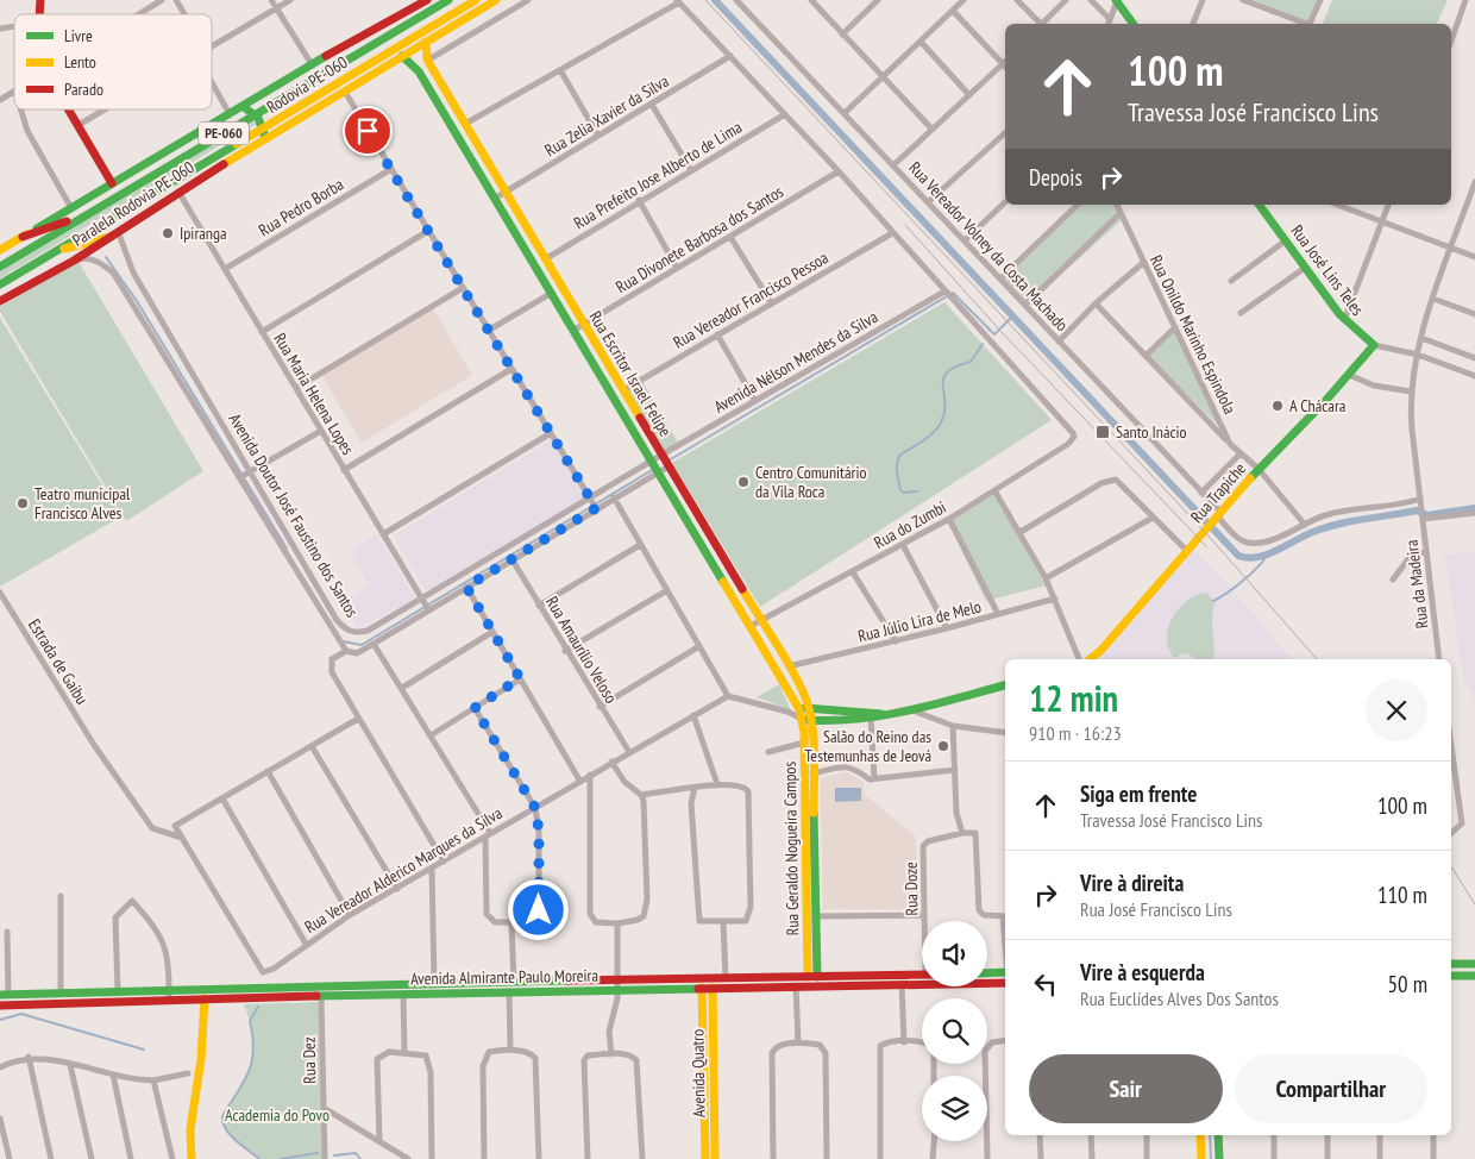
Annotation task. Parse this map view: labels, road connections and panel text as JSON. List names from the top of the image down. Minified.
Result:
{"streets":{"main road":["Rodovia PE-060","PE-060","Paralela Rodovia PE-060","Rua José Lins Teles","Rua Escritor Israel Felipe","Rua Trapiche","Rua Geraldo Nogueira Campos","Avenida Almirante Paulo Moreira","Avenida Quatro"],"street":["Rua Zelia Xavier da Silva","Rua Prefeito Jose Alberto de Lima","Rua Pedro Borba","Rua Divonete Barbosa dos Santos","Rua Vereador Volney da Costa Machado","Rua Vereador Francisco Pessoa","Rua Onildo Marinho Espindola","Avenida Nélson Mendes da Silva","Rua Maria Helena Lopes","Avenida Doutor José Faustino dos Santos","Rua do Zumbi","Rua da Madeira","Rua Júlio Lira de Melo","Rua Amaurílio Veloso","Estrada de Gaibu","Rua Vereador Alderico Marques da Silva","Rua Doze","Rua Dez"]},"crossings":[["Rua Zelia Xavier da Silva","Rua Escritor Israel Felipe"],["Rua Prefeito Jose Alberto de Lima","Rua Escritor Israel Felipe"],["Paralela Rodovia PE-060","Rua Escritor Israel Felipe"],["Paralela Rodovia PE-060","Rua Maria Helena Lopes"],["Paralela Rodovia PE-060","Avenida Doutor José Faustino dos Santos"],["Rua Pedro Borba","Rua Maria Helena Lopes"],["Rua Divonete Barbosa dos Santos","Rua Escritor Israel Felipe"],["Rua Vereador Volney da Costa Machado","Rua Onildo Marinho Espindola"],["Rua Vereador Volney da Costa Machado","Rua Trapiche"],["Rua José Lins Teles","Rua Trapiche"],["Rua José Lins Teles","Rua da Madeira"],["Rua Vereador Francisco Pessoa","Rua Escritor Israel Felipe"],["Rua Onildo Marinho Espindola","Rua Trapiche"],["Avenida Nélson Mendes da Silva","Rua Escritor Israel Felipe"],["Avenida Nélson Mendes da Silva","Avenida Doutor José Faustino dos Santos"],["Avenida Nélson Mendes da Silva","Rua do Zumbi"],["Rua Escritor Israel Felipe","Rua do Zumbi"],["Rua Escritor Israel Felipe","Rua Júlio Lira de Melo"],["Rua Escritor Israel Felipe","Rua Geraldo Nogueira Campos"],["Rua Maria Helena Lopes","Avenida Doutor José Faustino dos Santos"],["Rua Amaurílio Veloso","Rua Vereador Alderico Marques da Silva"],["Rua Geraldo Nogueira Campos","Avenida Almirante Paulo Moreira"],["Avenida Almirante Paulo Moreira","Rua Dez"],["Avenida Almirante Paulo Moreira","Avenida Quatro"]],"parks":["Academia do Povo"],"places":{"other":["Ipiranga","A Chácara","Centro Comunitário da Vila Roca","Teatro municipal Francisco Alves","Salão do Reino das Testemunhas de Jeová"],"transit":["Santo Inácio"]},"legend":["Livre","Lento","Parado"],"page":{"turn":["100 m","Travessa José Francisco Lins"],"then":"Depois","heading":["12 min","910 m · 16:23"],"list":[{"name":"Siga em frente","note":"Travessa José Francisco Lins","value":"100 m"},{"name":"Vire à direita","note":"Rua José Francisco Lins","value":"110 m"},{"name":"Vire à esquerda","note":"Rua Euclídes Alves Dos Santos","value":"50 m"}],"buttons":["Sair","Compartilhar"]}}
